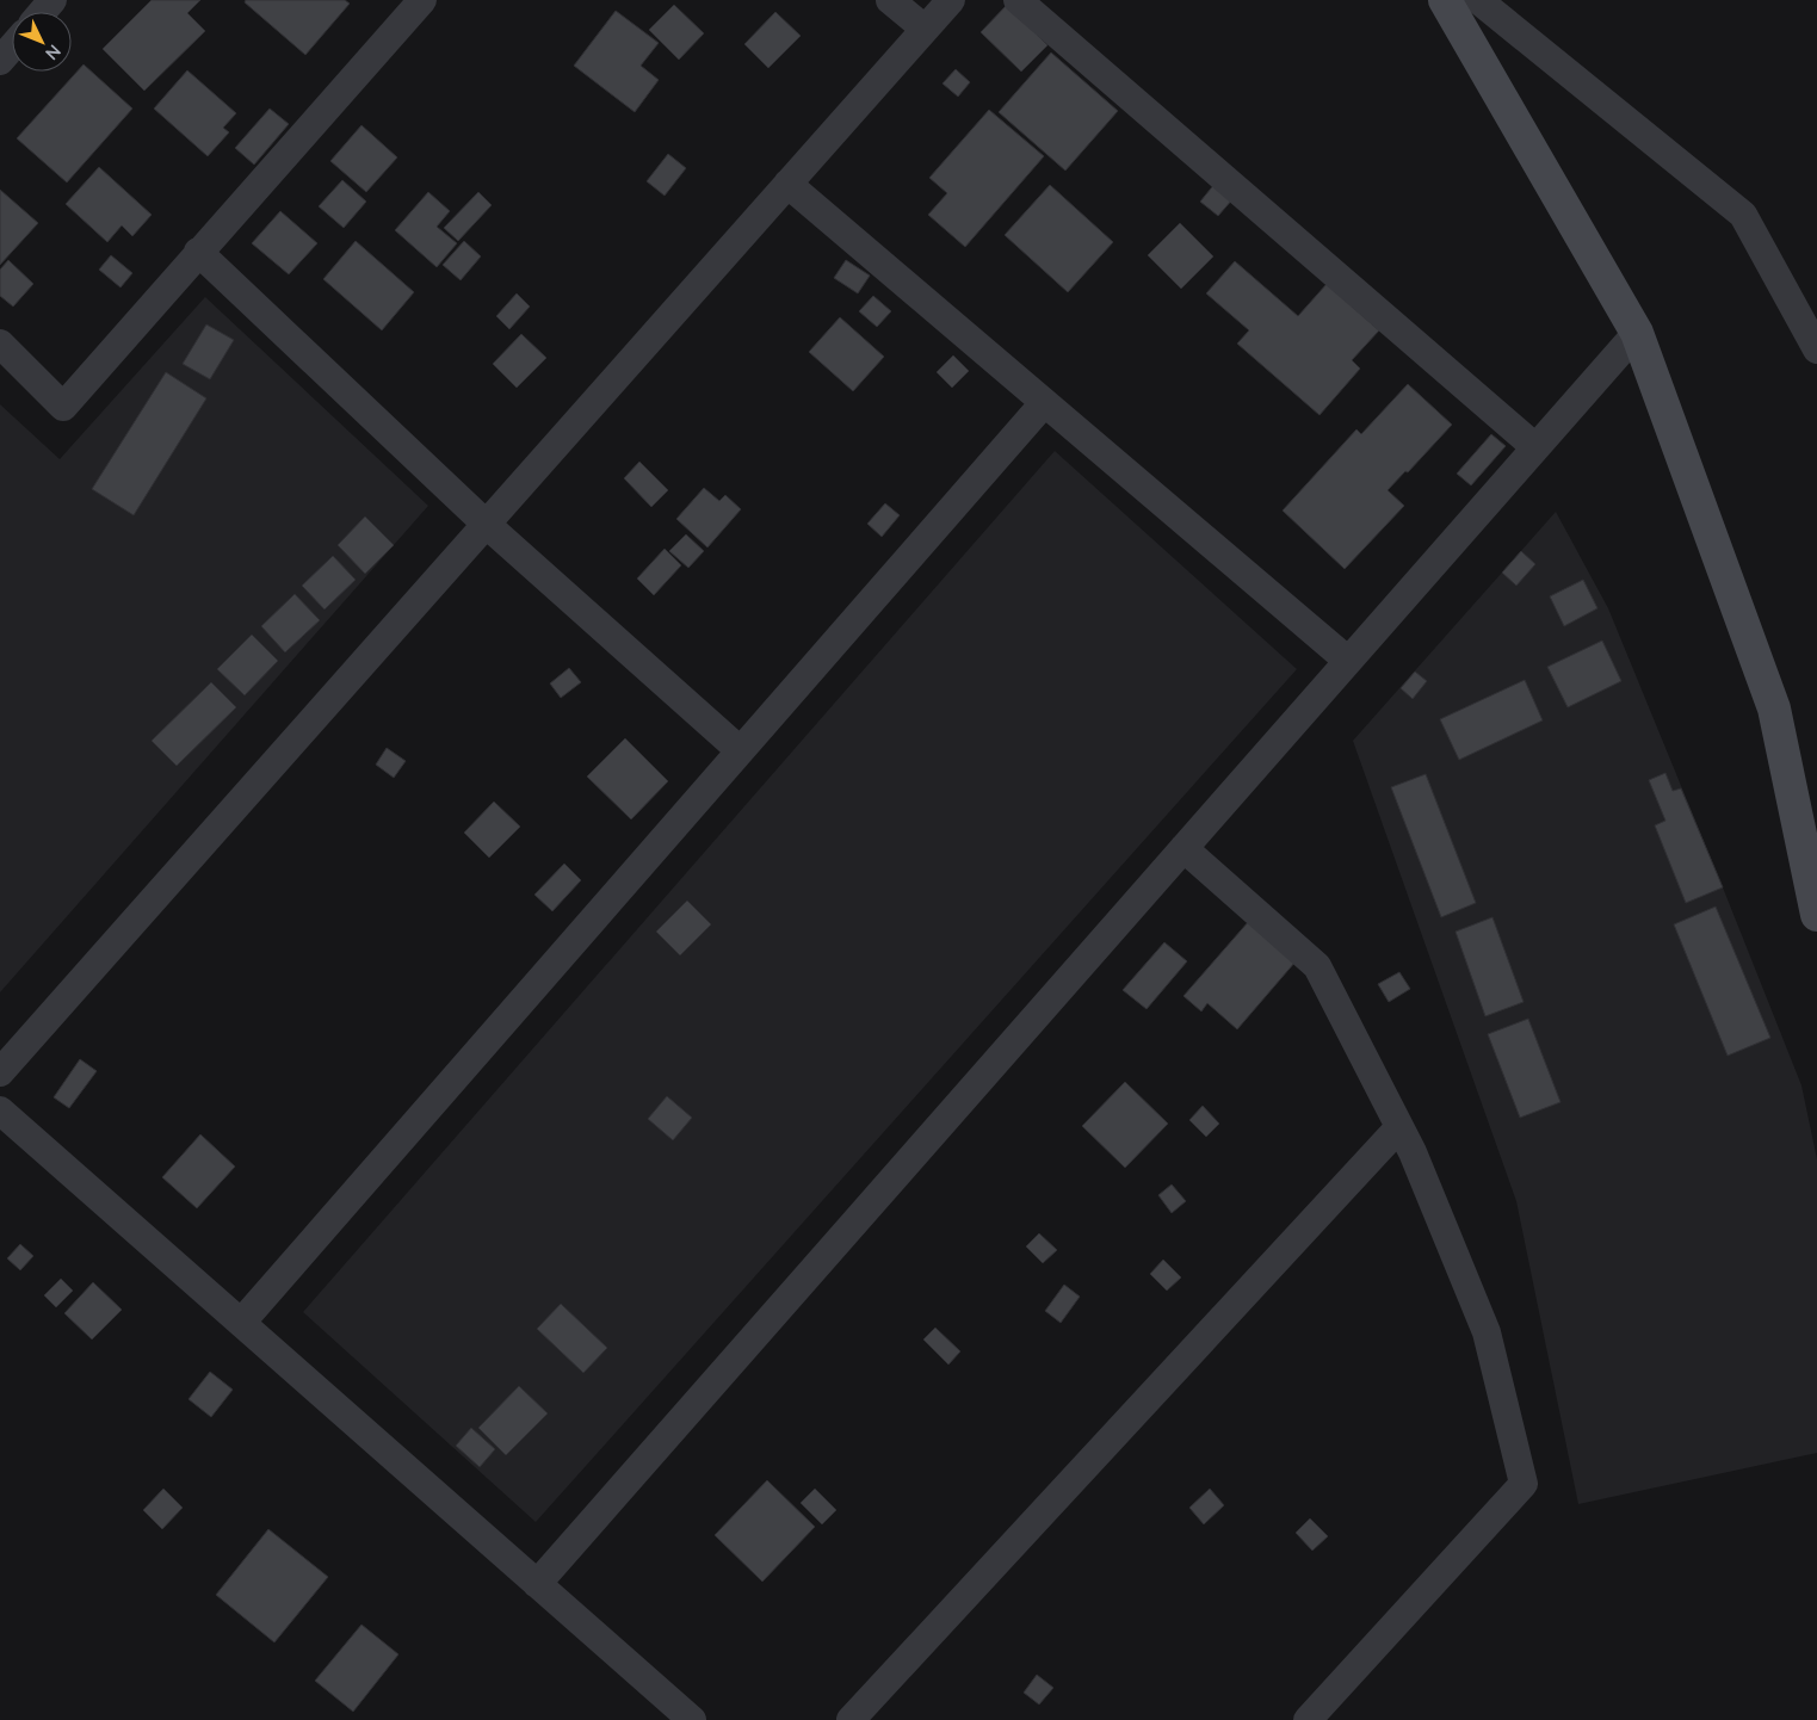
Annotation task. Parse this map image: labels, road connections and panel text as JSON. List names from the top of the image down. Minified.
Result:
{"north":"bottom right"}
